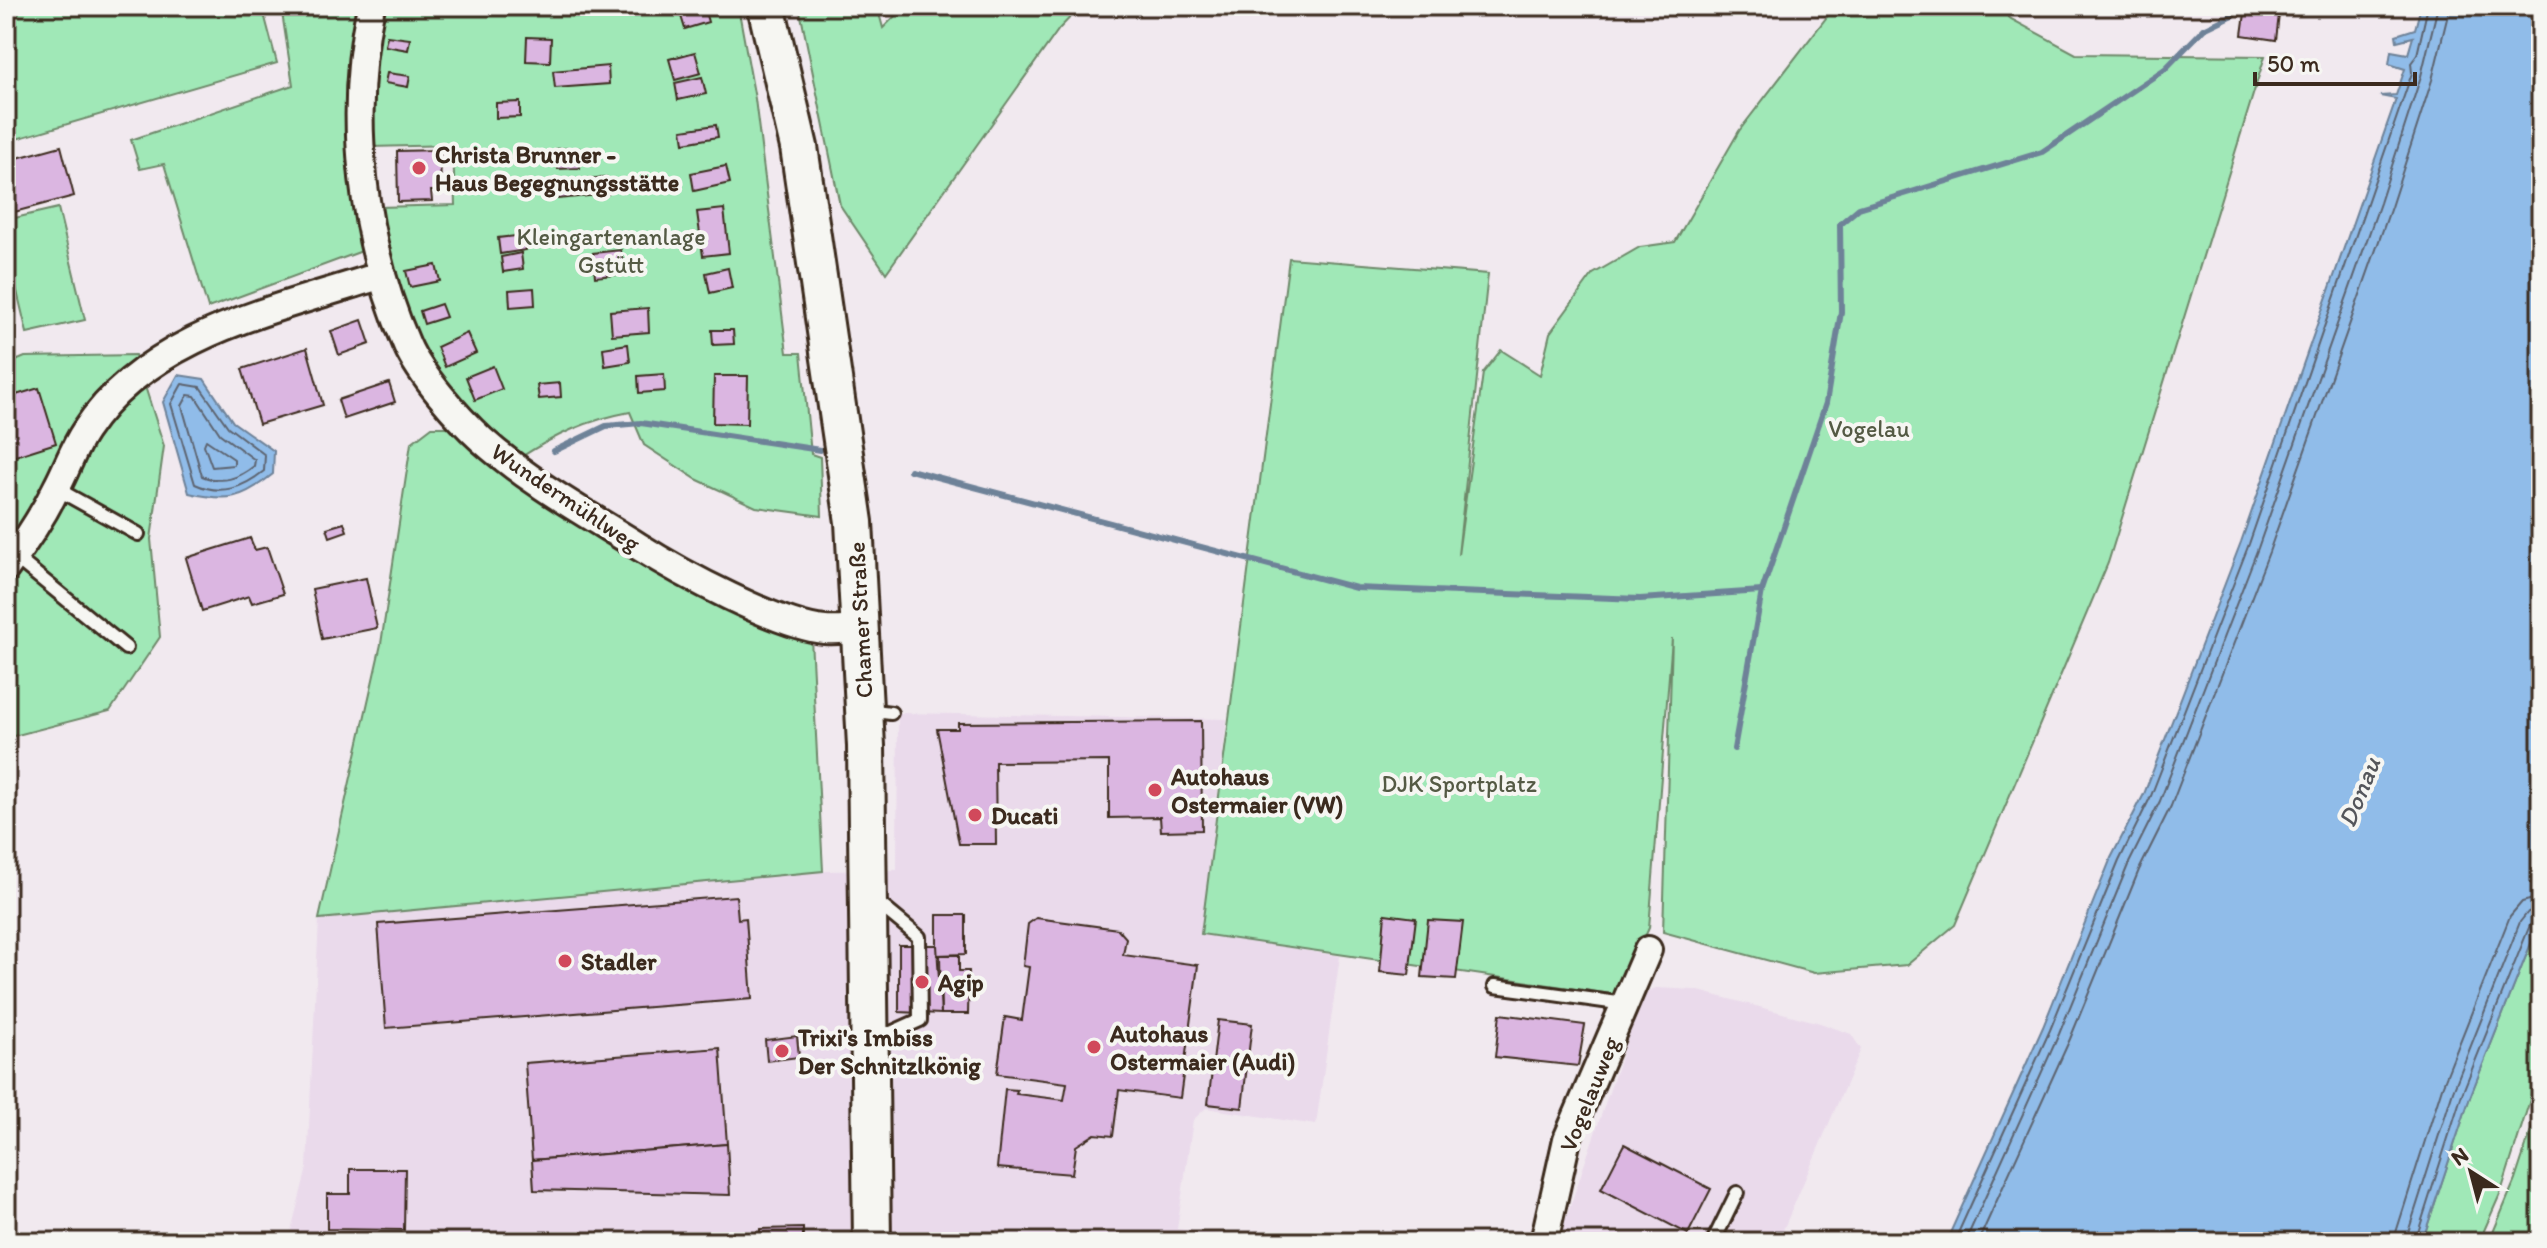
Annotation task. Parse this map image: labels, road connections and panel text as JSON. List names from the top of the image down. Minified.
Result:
{"streets":{"main road":["Chamer Straße"],"street":["Wundermühlweg","Vogelauweg"]},"crossings":[["Wundermühlweg","Chamer Straße"]],"water":["Donau"],"parks":["Kleingartenanlage Gstütt","Vogelau","DJK Sportplatz"],"places":["Christa Brunner - Haus Begegnungsstätte","Autohaus Ostermaier (VW)","Ducati","Stadler","Agip","Autohaus Ostermaier (Audi)","Trixi's Imbiss Der Schnitzlkönig"],"scale_bar":"50 m","north":"top left"}
